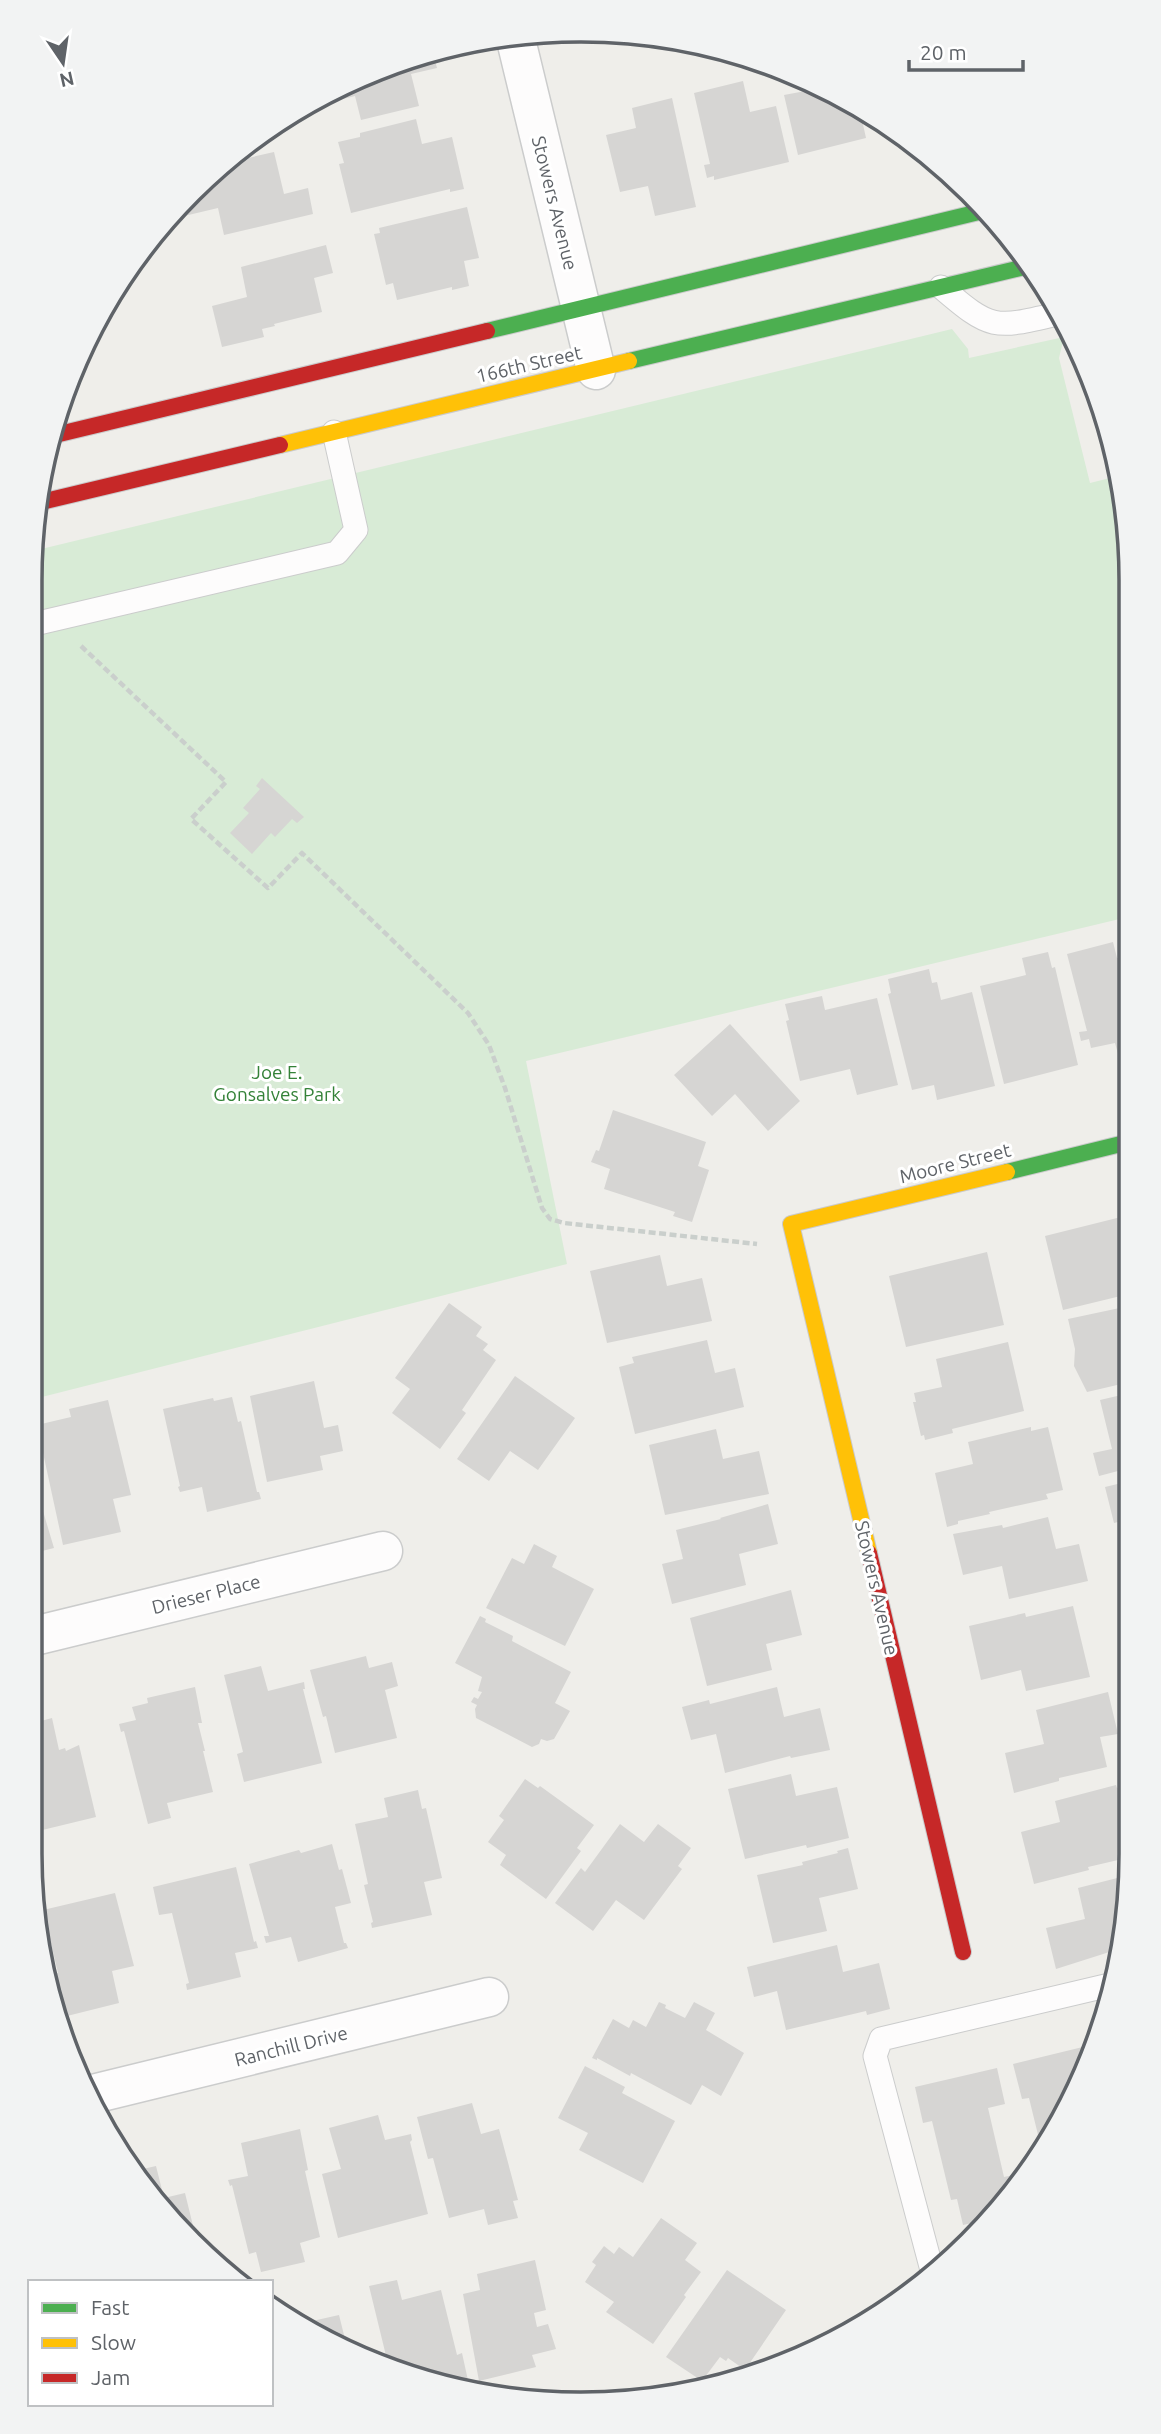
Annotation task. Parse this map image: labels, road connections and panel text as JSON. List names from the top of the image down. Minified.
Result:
{"streets":{"street":["Stowers Avenue","166th Street","Moore Street","Drieser Place","Ranchill Drive"]},"crossings":[["Stowers Avenue","166th Street"],["Stowers Avenue","Moore Street"]],"parks":["Joe E. Gonsalves Park"],"legend":["Fast","Slow","Jam"],"scale_bar":"20 m","north":"bottom"}
